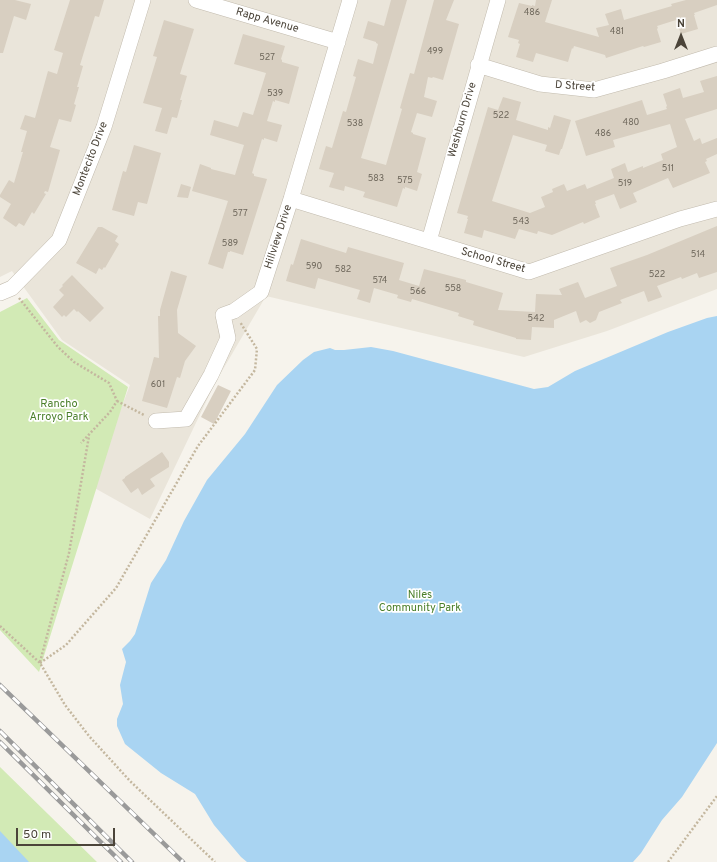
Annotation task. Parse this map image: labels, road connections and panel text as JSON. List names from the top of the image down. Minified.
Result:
{"streets":{"street":["Rapp Avenue","D Street","Washburn Drive","Montecito Drive","Hillview Drive","School Street"]},"crossings":[["Rapp Avenue","Hillview Drive"],["D Street","Washburn Drive"],["Washburn Drive","School Street"],["Hillview Drive","School Street"]],"parks":["Rancho Arroyo Park","Niles Community Park"],"house_numbers":["486","481","499","527","539","522","480","538","486","511","583","575","519","577","543","589","514","590","582","522","574","558","566","542","601"],"scale_bar":"50 m","north":"top"}
